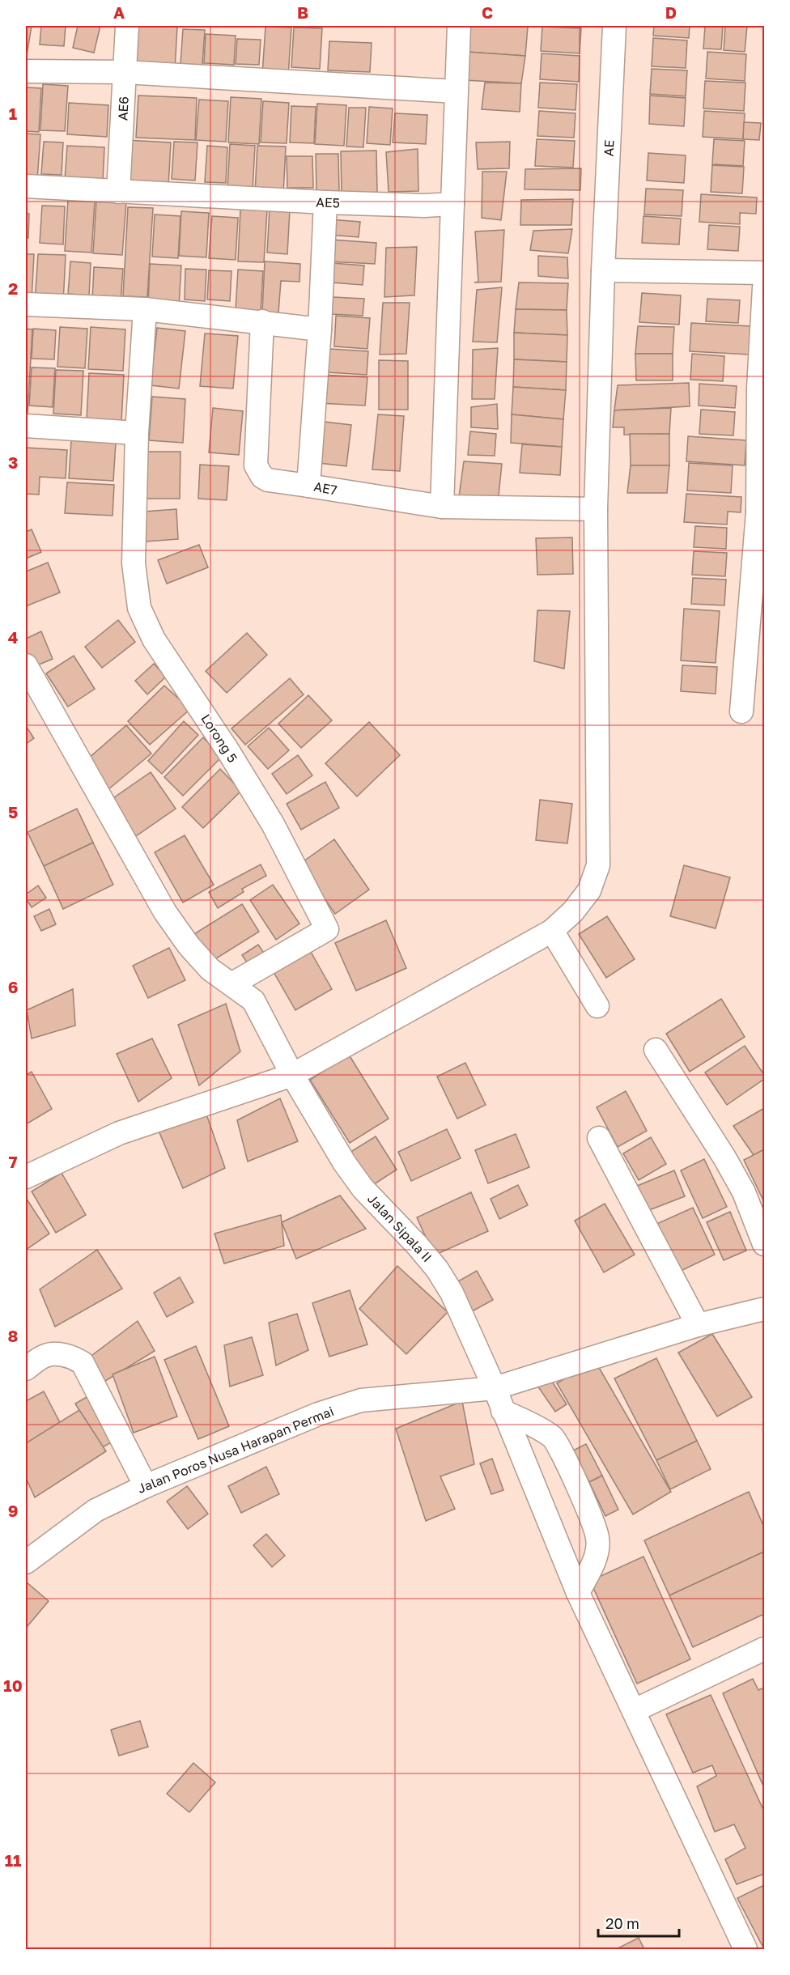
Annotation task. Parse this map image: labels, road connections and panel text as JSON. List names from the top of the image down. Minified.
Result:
{"streets":{"street":["AE6","AE","AE5","AE7","Lorong 5","Jalan Sipala II","Jalan Poros Nusa Harapan Permai"]},"crossings":[["AE6","AE5"],["AE","AE7"],["AE","Jalan Sipala II"],["AE5","AE7"],["Lorong 5","Jalan Sipala II"],["Jalan Sipala II","Jalan Poros Nusa Harapan Permai"]],"scale_bar":"20 m","grid":{"columns":["A","B","C","D"],"rows":["1","2","3","4","5","6","7","8","9","10","11"]}}
